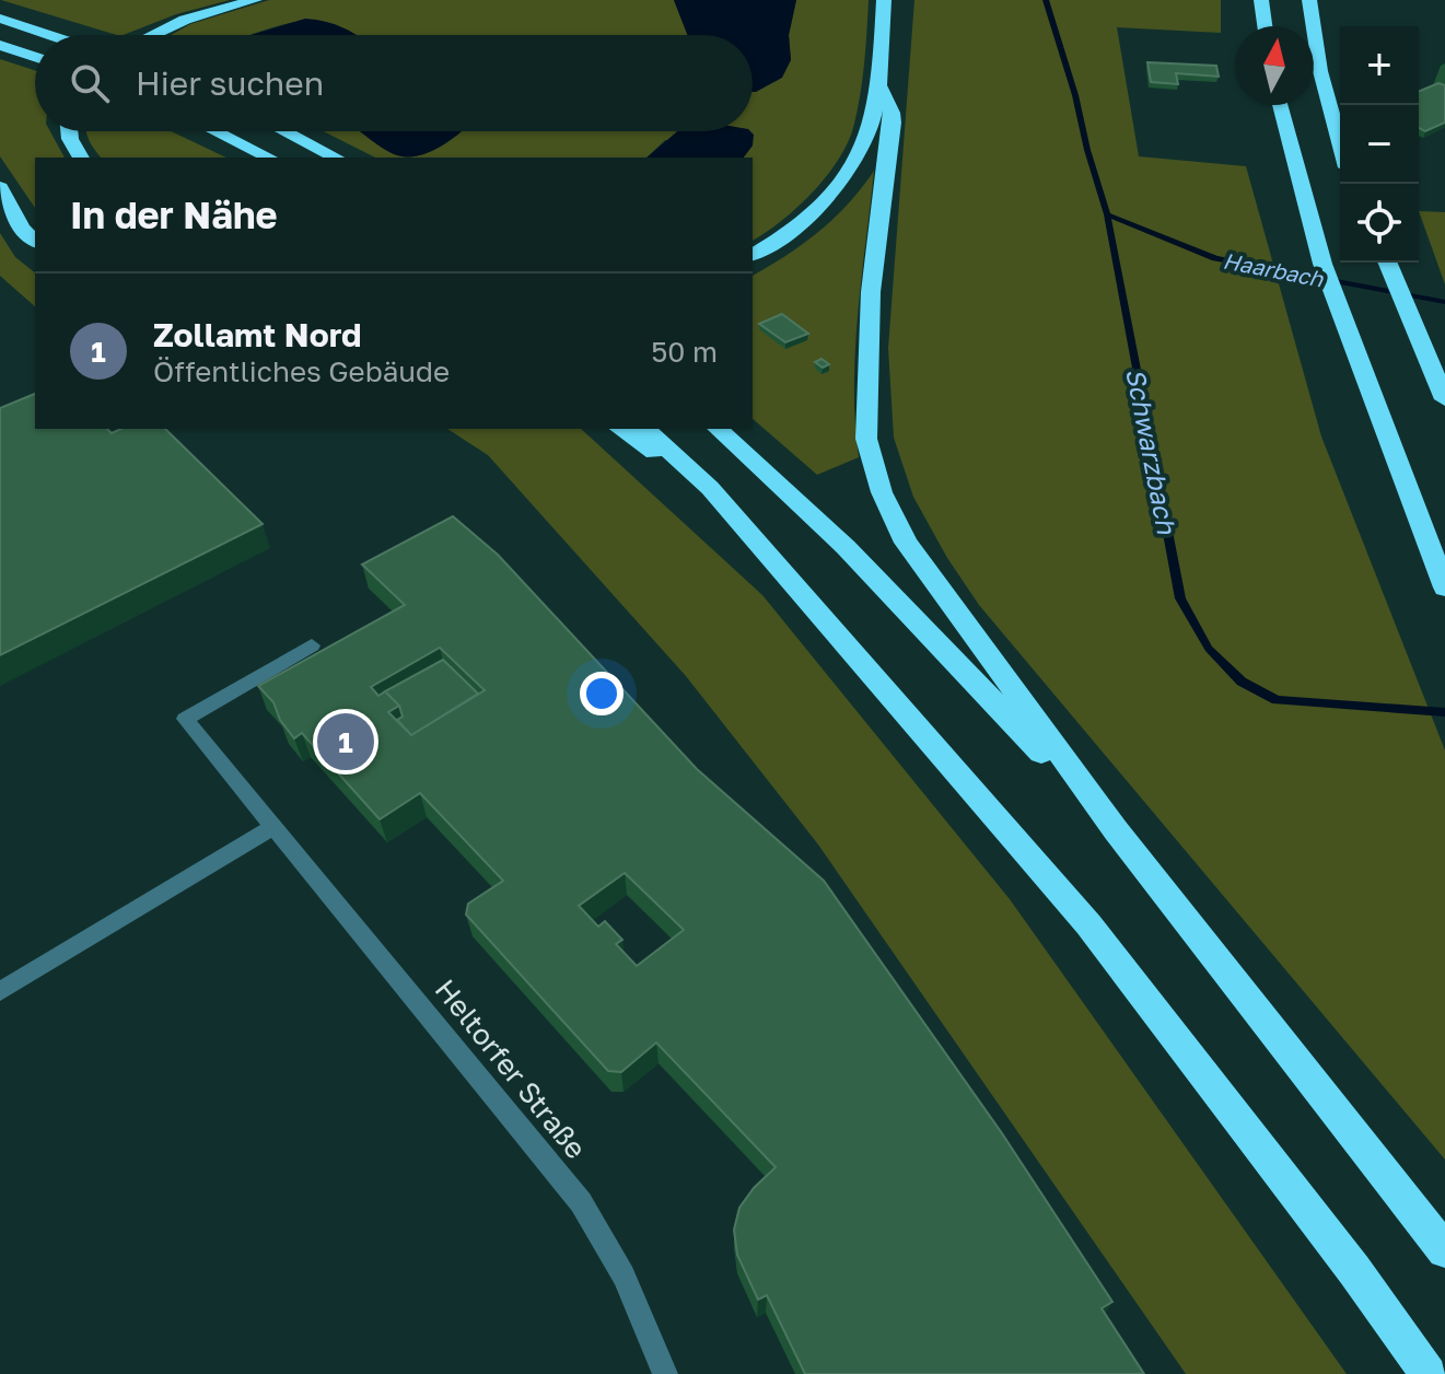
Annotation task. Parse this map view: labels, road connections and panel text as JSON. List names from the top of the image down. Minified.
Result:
{"streets":{"street":["Heltorfer Straße"]},"water":["Haarbach","Schwarzbach"],"north":"top","page":{"map_buttons":["+","−"],"search":"Hier suchen","heading":"In der Nähe","list":[{"mark":"1","name":"Zollamt Nord","note":"Öffentliches Gebäude","value":"50 m"}],"pins":"1"}}
